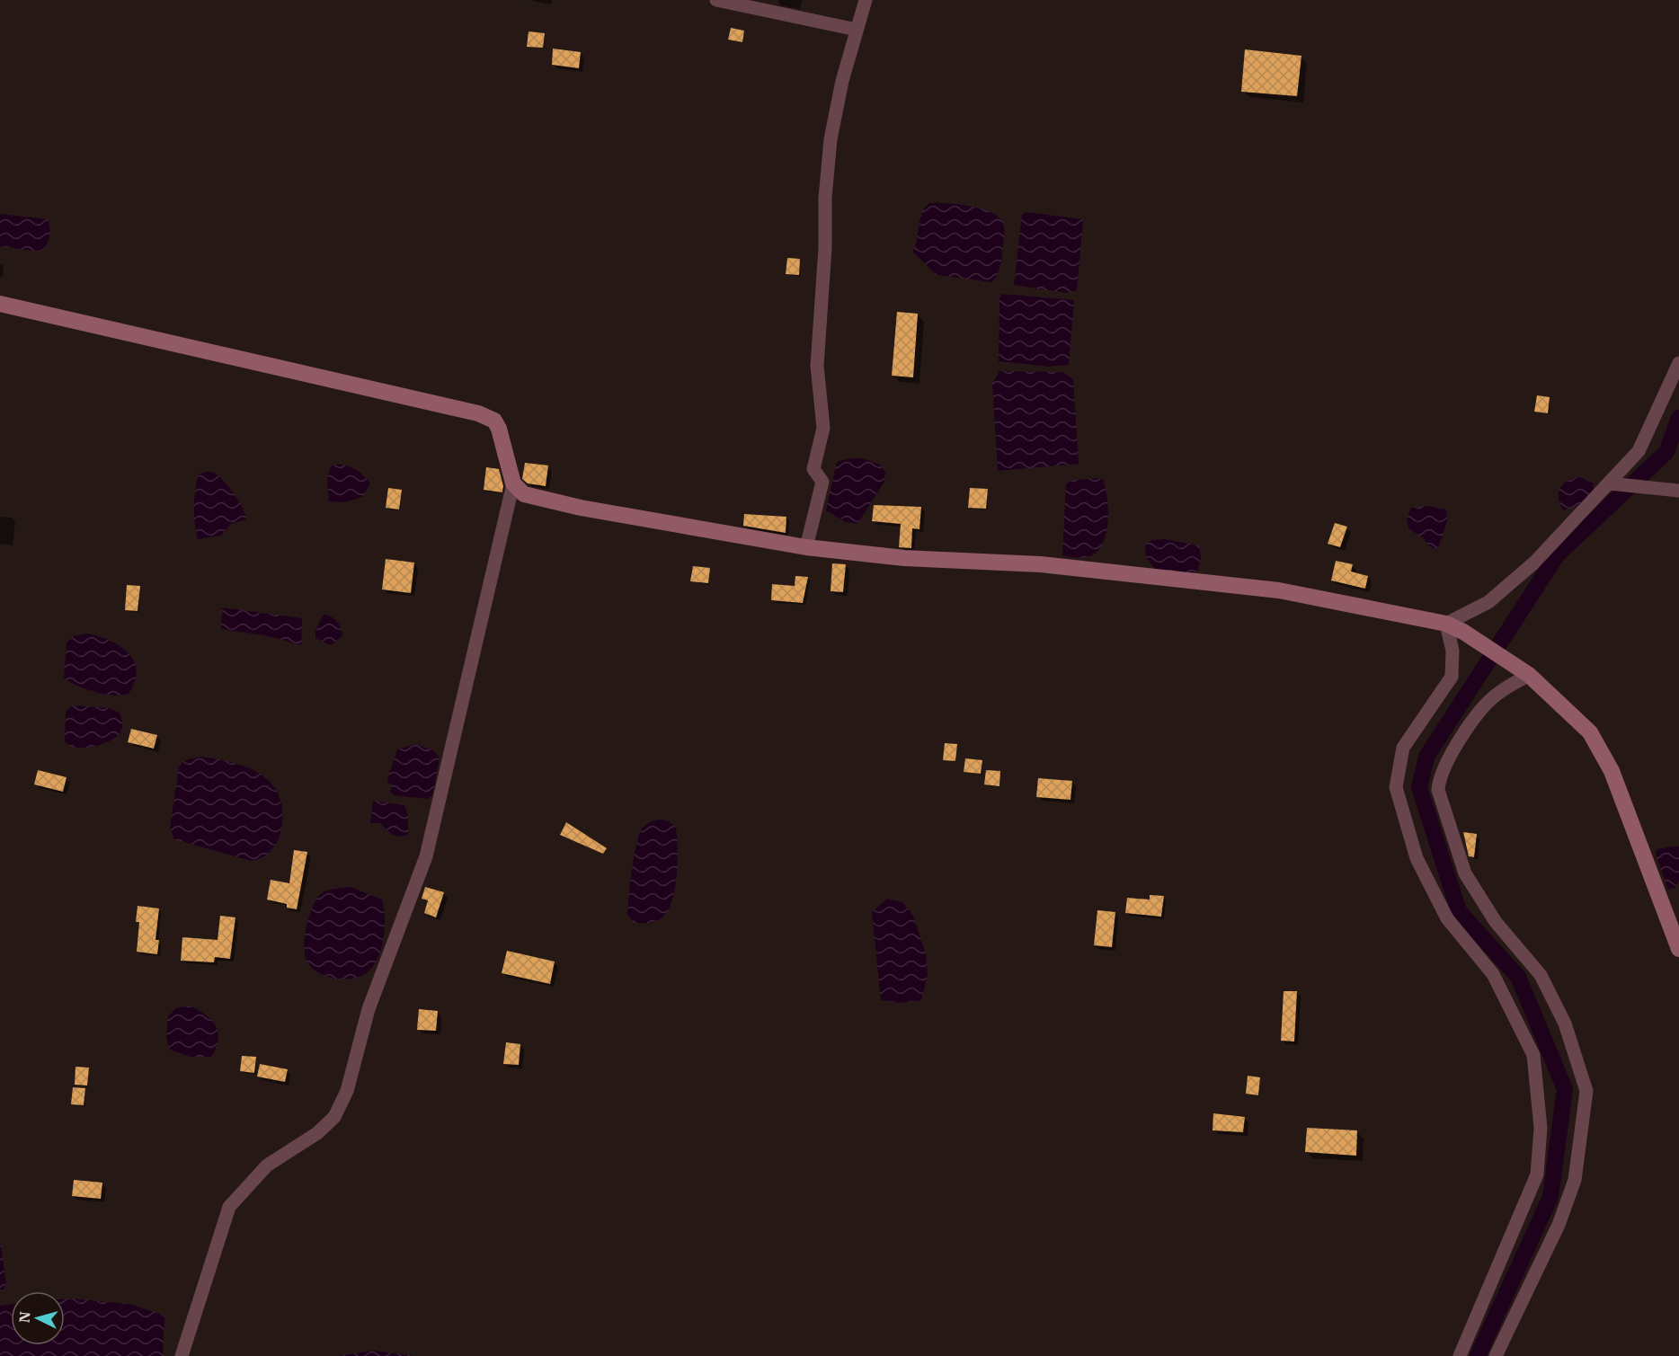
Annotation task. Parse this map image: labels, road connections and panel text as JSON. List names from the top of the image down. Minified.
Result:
{"north":"left"}
